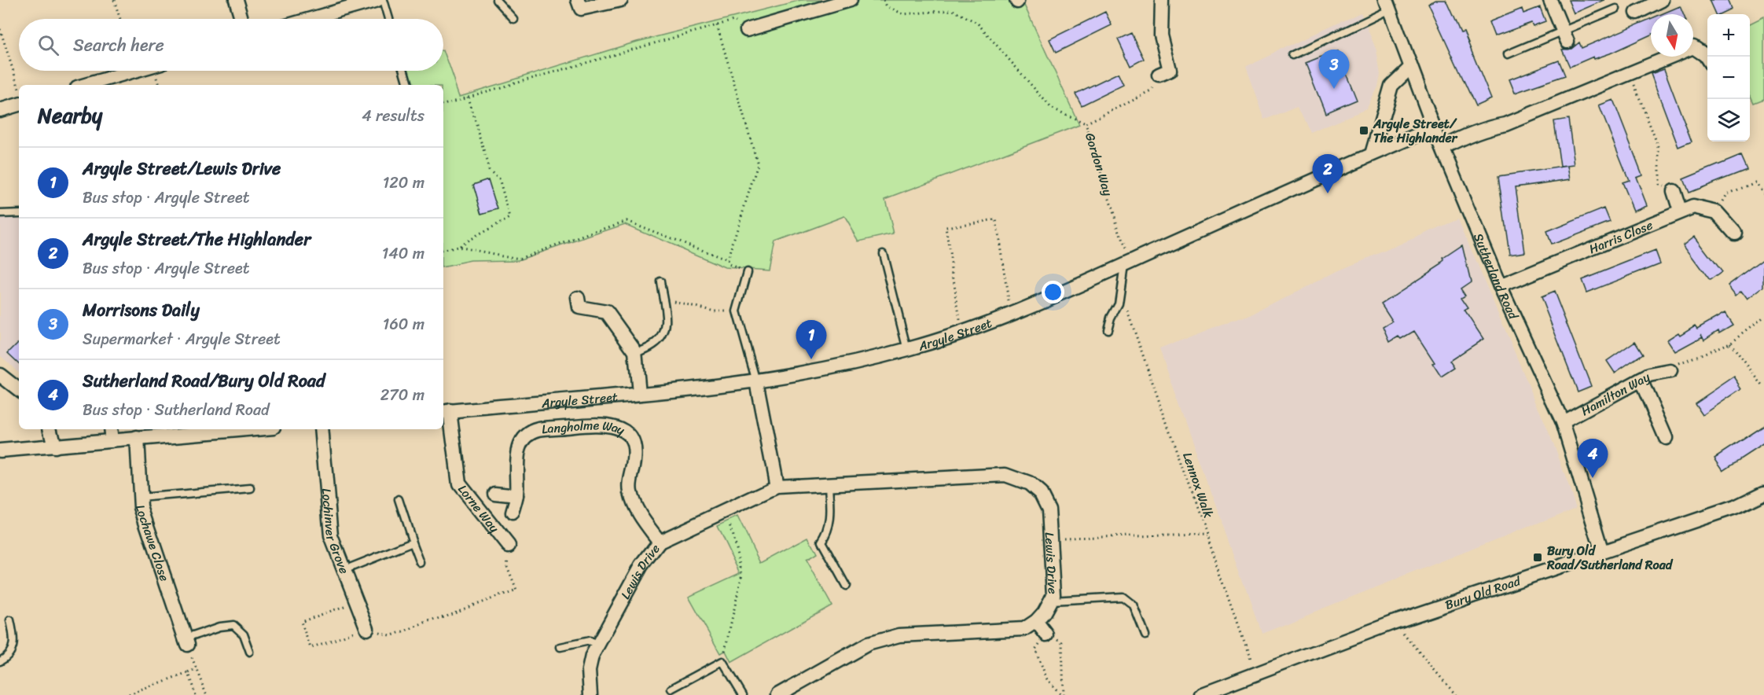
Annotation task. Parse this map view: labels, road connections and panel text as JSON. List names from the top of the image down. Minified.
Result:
{"streets":{"street":["Harris Close","Sutherland Road","Argyle Street","Hamilton Way","Langholme Way","Lorne Way","Lochinver Grove","Lochawe Close","Lewis Drive","Bury Old Road"],"path":["Gordon Way","Lennox Walk"]},"crossings":[["Gordon Way","Argyle Street"],["Harris Close","Sutherland Road"],["Sutherland Road","Argyle Street"],["Sutherland Road","Hamilton Way"],["Sutherland Road","Bury Old Road"],["Argyle Street","Lorne Way"],["Langholme Way","Lewis Drive"]],"places":{"transit":["Argyle Street/ The Highlander","Bury Old Road/Sutherland Road"]},"north":"bottom","page":{"map_buttons":["+","−"],"search":"Search here","pins":["3","2","1","4"],"heading":["Nearby","4 results"],"list":[{"mark":"1","name":"Argyle Street/Lewis Drive","note":"Bus stop · Argyle Street","value":"120 m"},{"mark":"2","name":"Argyle Street/The Highlander","note":"Bus stop · Argyle Street","value":"140 m"},{"mark":"3","name":"Morrisons Daily","note":"Supermarket · Argyle Street","value":"160 m"},{"mark":"4","name":"Sutherland Road/Bury Old Road","note":"Bus stop · Sutherland Road","value":"270 m"}]}}
